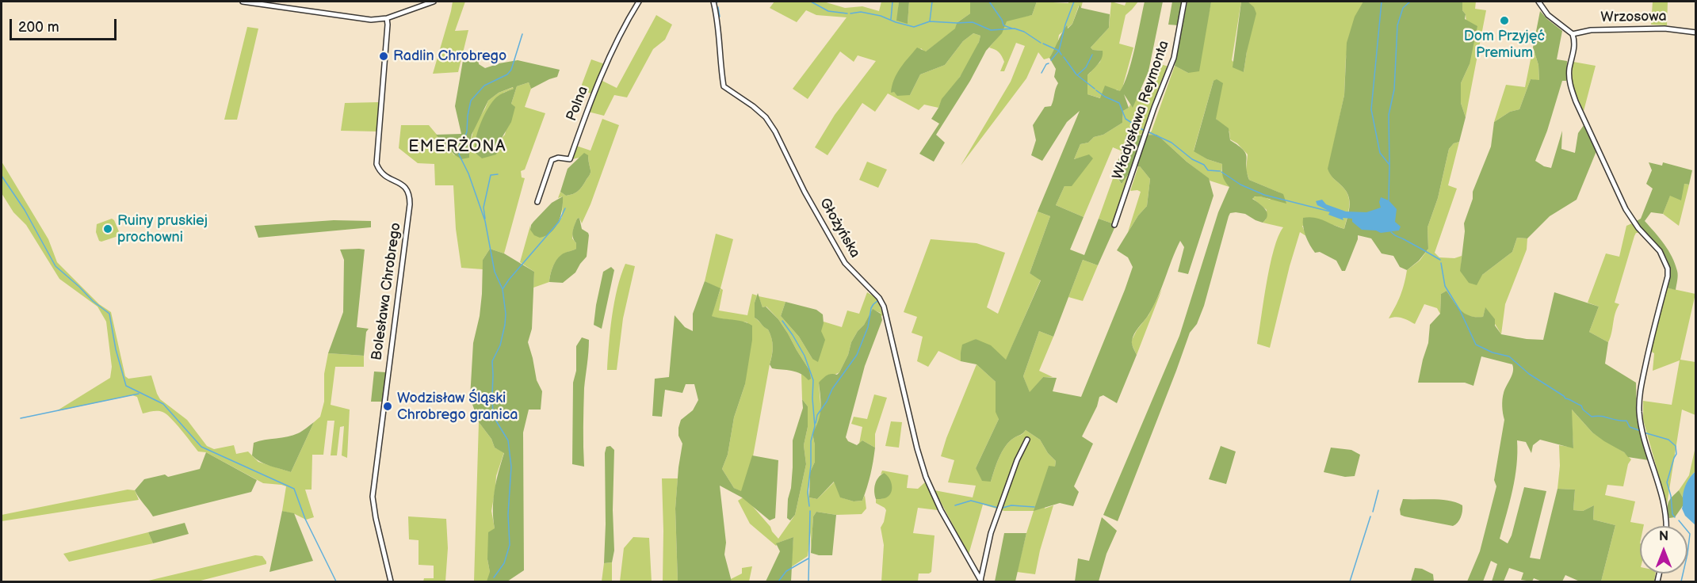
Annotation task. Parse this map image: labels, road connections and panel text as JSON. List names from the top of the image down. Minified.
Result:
{"streets":{"street":["Wrzosowa","Polna","Władysława Reymonta","Głożyńska","Bolesława Chrobrego"]},"districts":["EMERŻONA"],"places":["Dom Przyjęć Premium","Radlin Chrobrego","Ruiny pruskiej prochowni","Wodzisław Śląski Chrobrego granica"],"scale_bar":"200 m","north":"top"}
